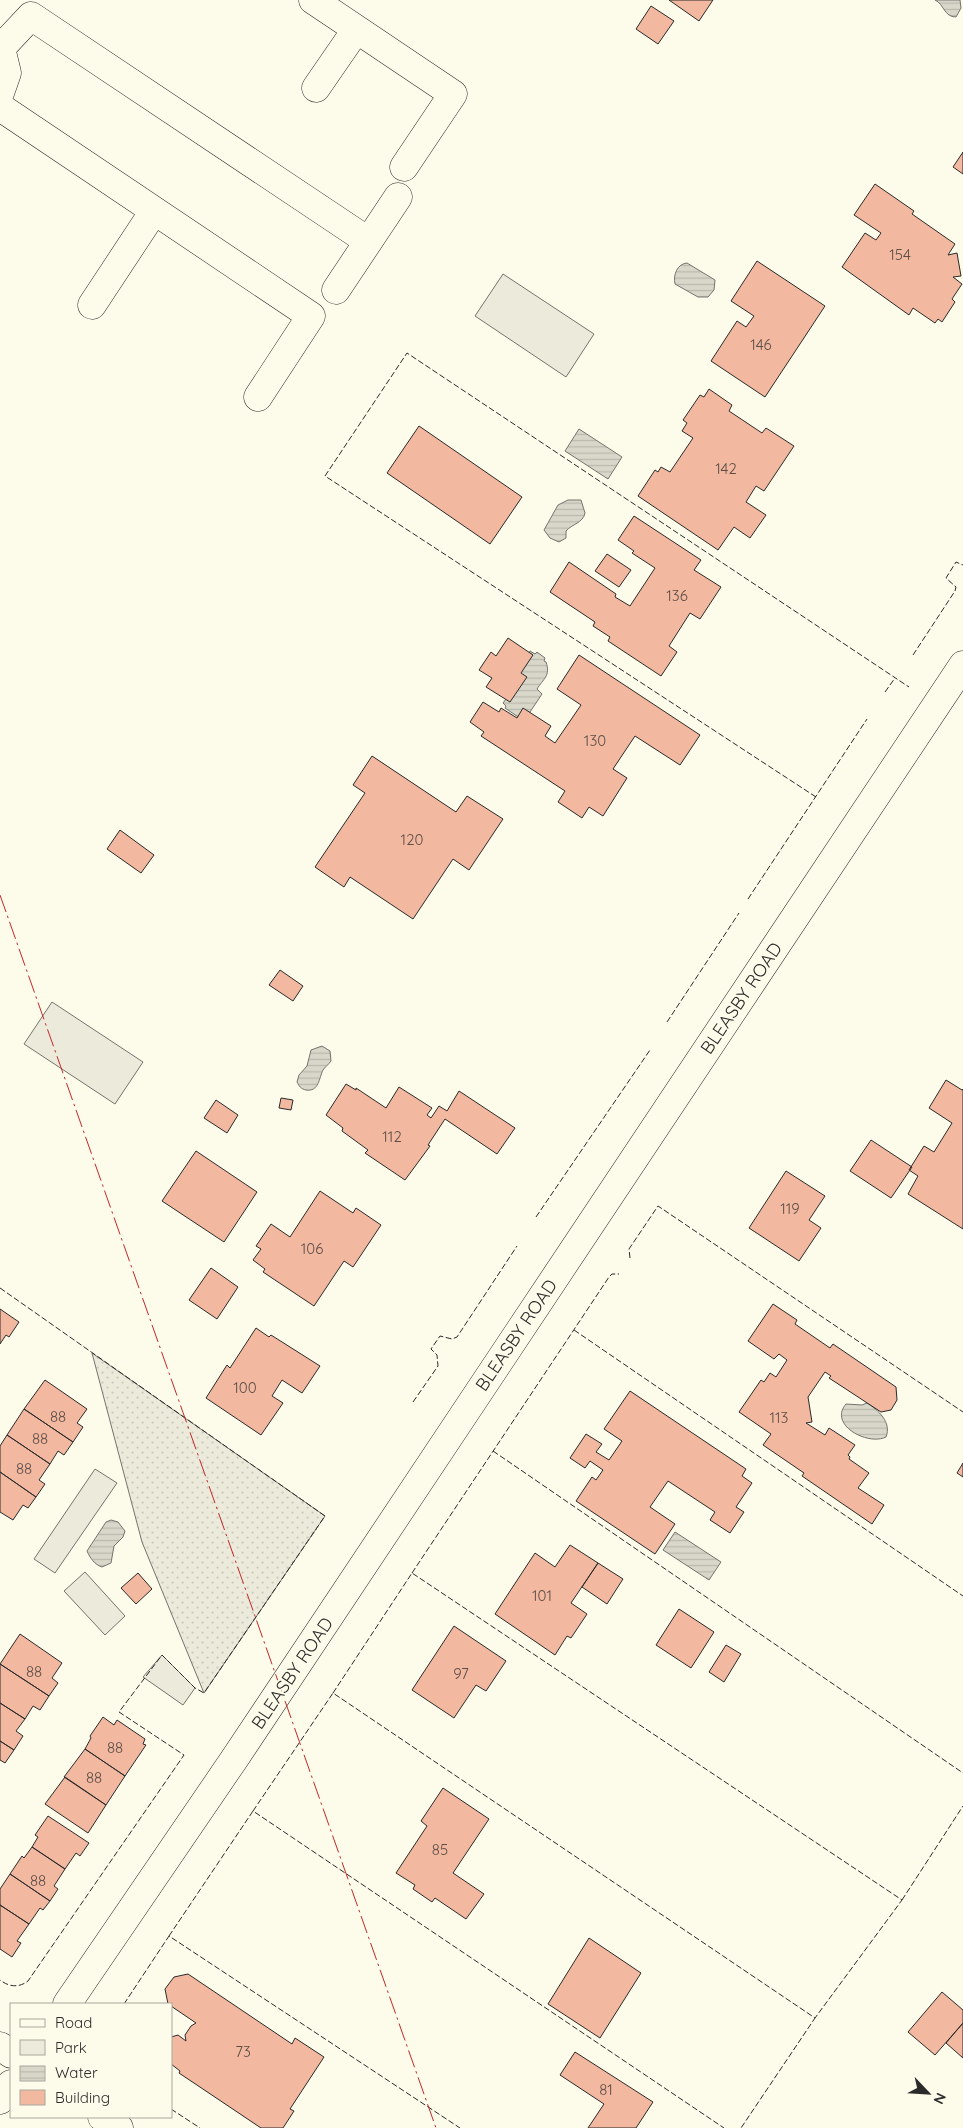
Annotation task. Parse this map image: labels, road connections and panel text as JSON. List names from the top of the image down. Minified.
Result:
{"streets":{"street":["BLEASBY ROAD"]},"house_numbers":["154","146","142","136","130","120","112","119","106","100","88","113","88","88","101","88","97","88","88","85","88","73","81"],"legend":["Road","Park","Water","Building"],"north":"bottom right"}
